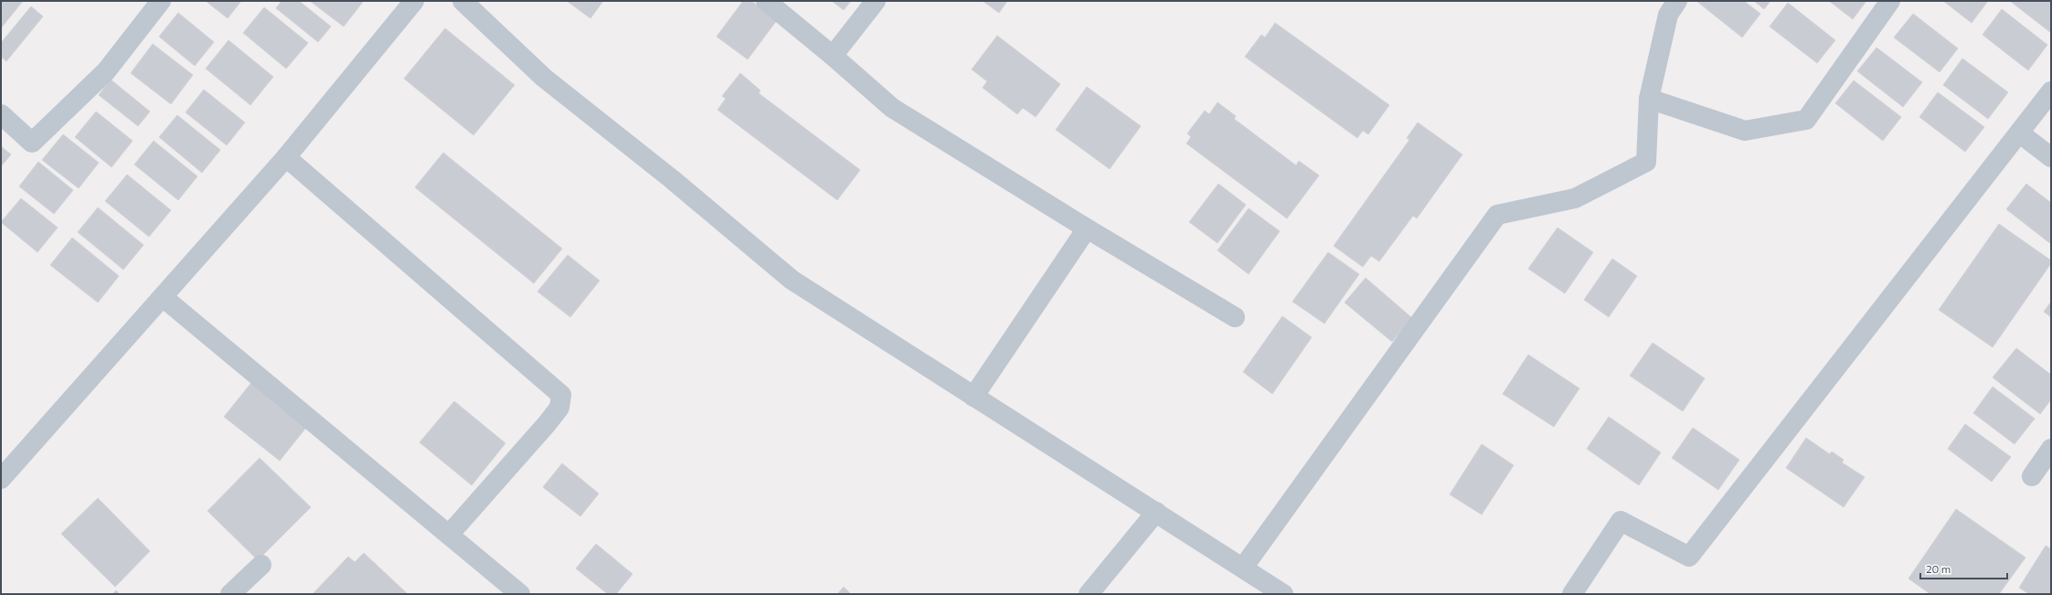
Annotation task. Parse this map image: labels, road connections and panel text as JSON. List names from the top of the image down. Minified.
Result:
{"scale_bar":"20 m"}
